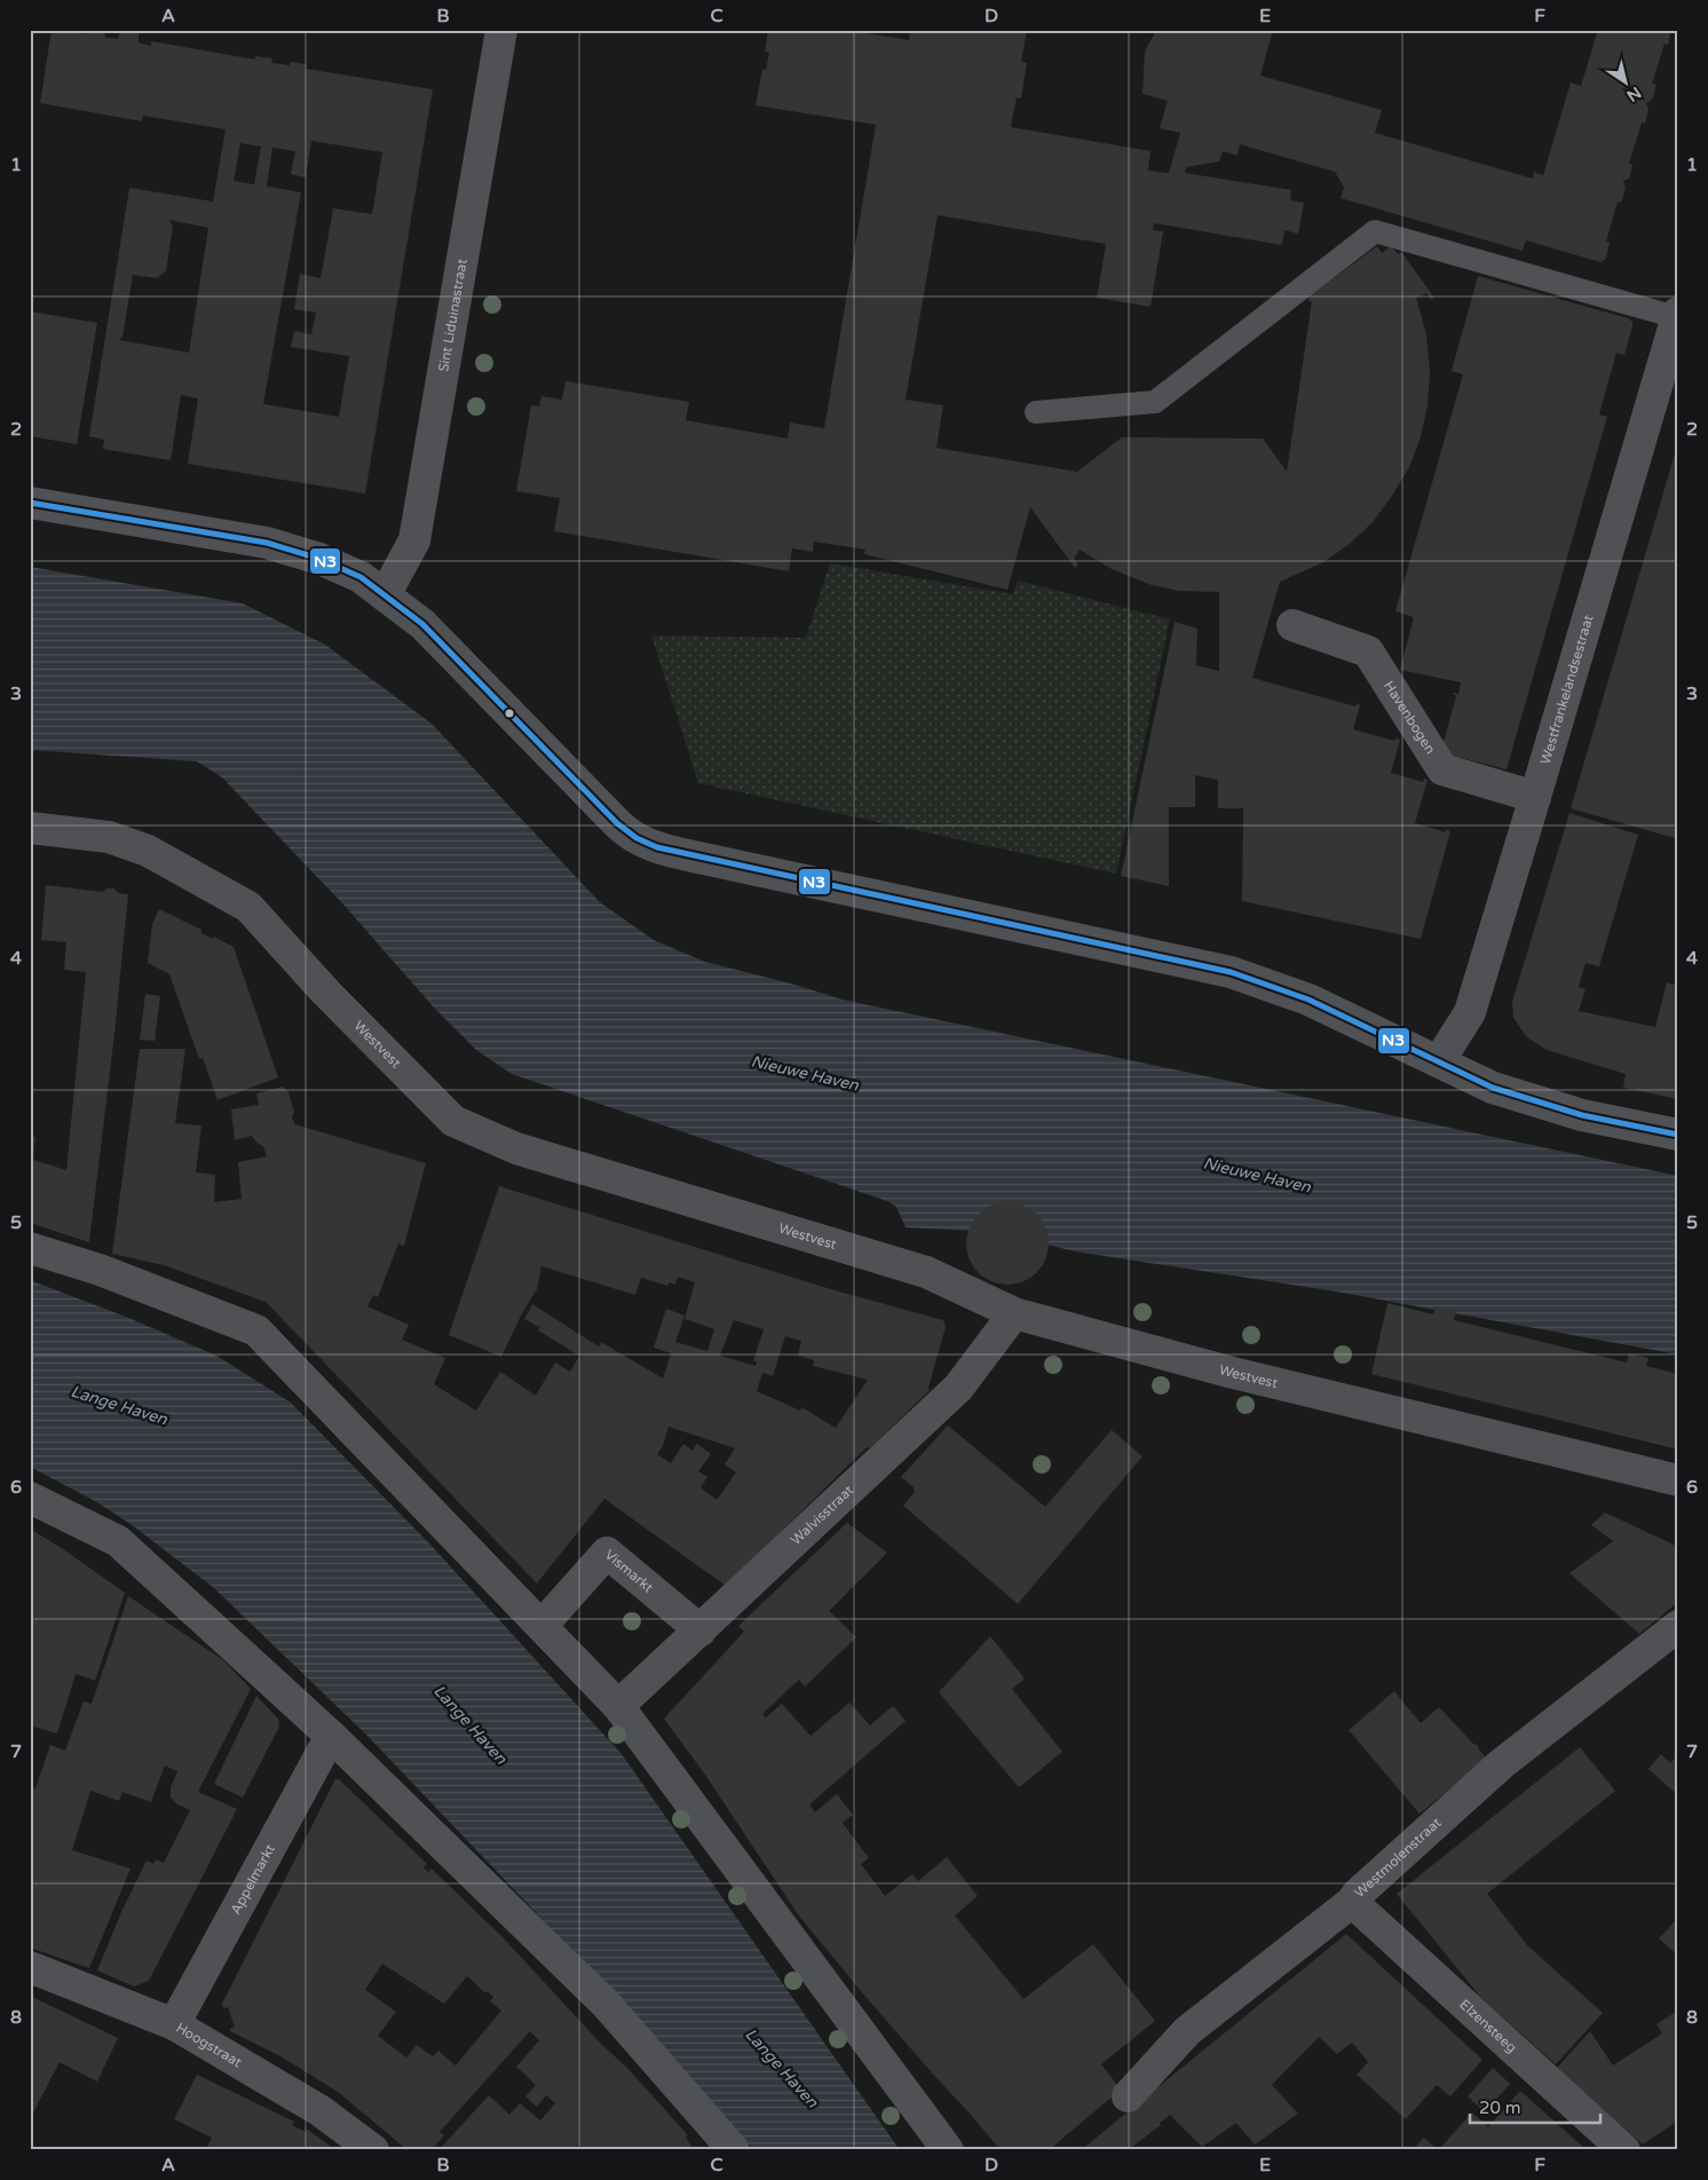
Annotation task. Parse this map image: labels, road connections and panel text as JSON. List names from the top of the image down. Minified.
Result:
{"streets":{"street":["Sint Liduinastraat","Westfrankelandsestraat","Havenbogen","Westvest","Walvisstraat","Vismarkt","Westmolenstraat","Appelmarkt","Elzensteeg","Hoogstraat"]},"crossings":[["Westfrankelandsestraat","Havenbogen"],["Westvest","Walvisstraat"],["Walvisstraat","Vismarkt"],["Westmolenstraat","Elzensteeg"],["Appelmarkt","Hoogstraat"]],"water":["Nieuwe Haven","Lange Haven"],"lines":["transit line N3"],"scale_bar":"20 m","north":"bottom right","grid":{"columns":["A","B","C","D","E","F"],"rows":["1","2","3","4","5","6","7","8"]}}
